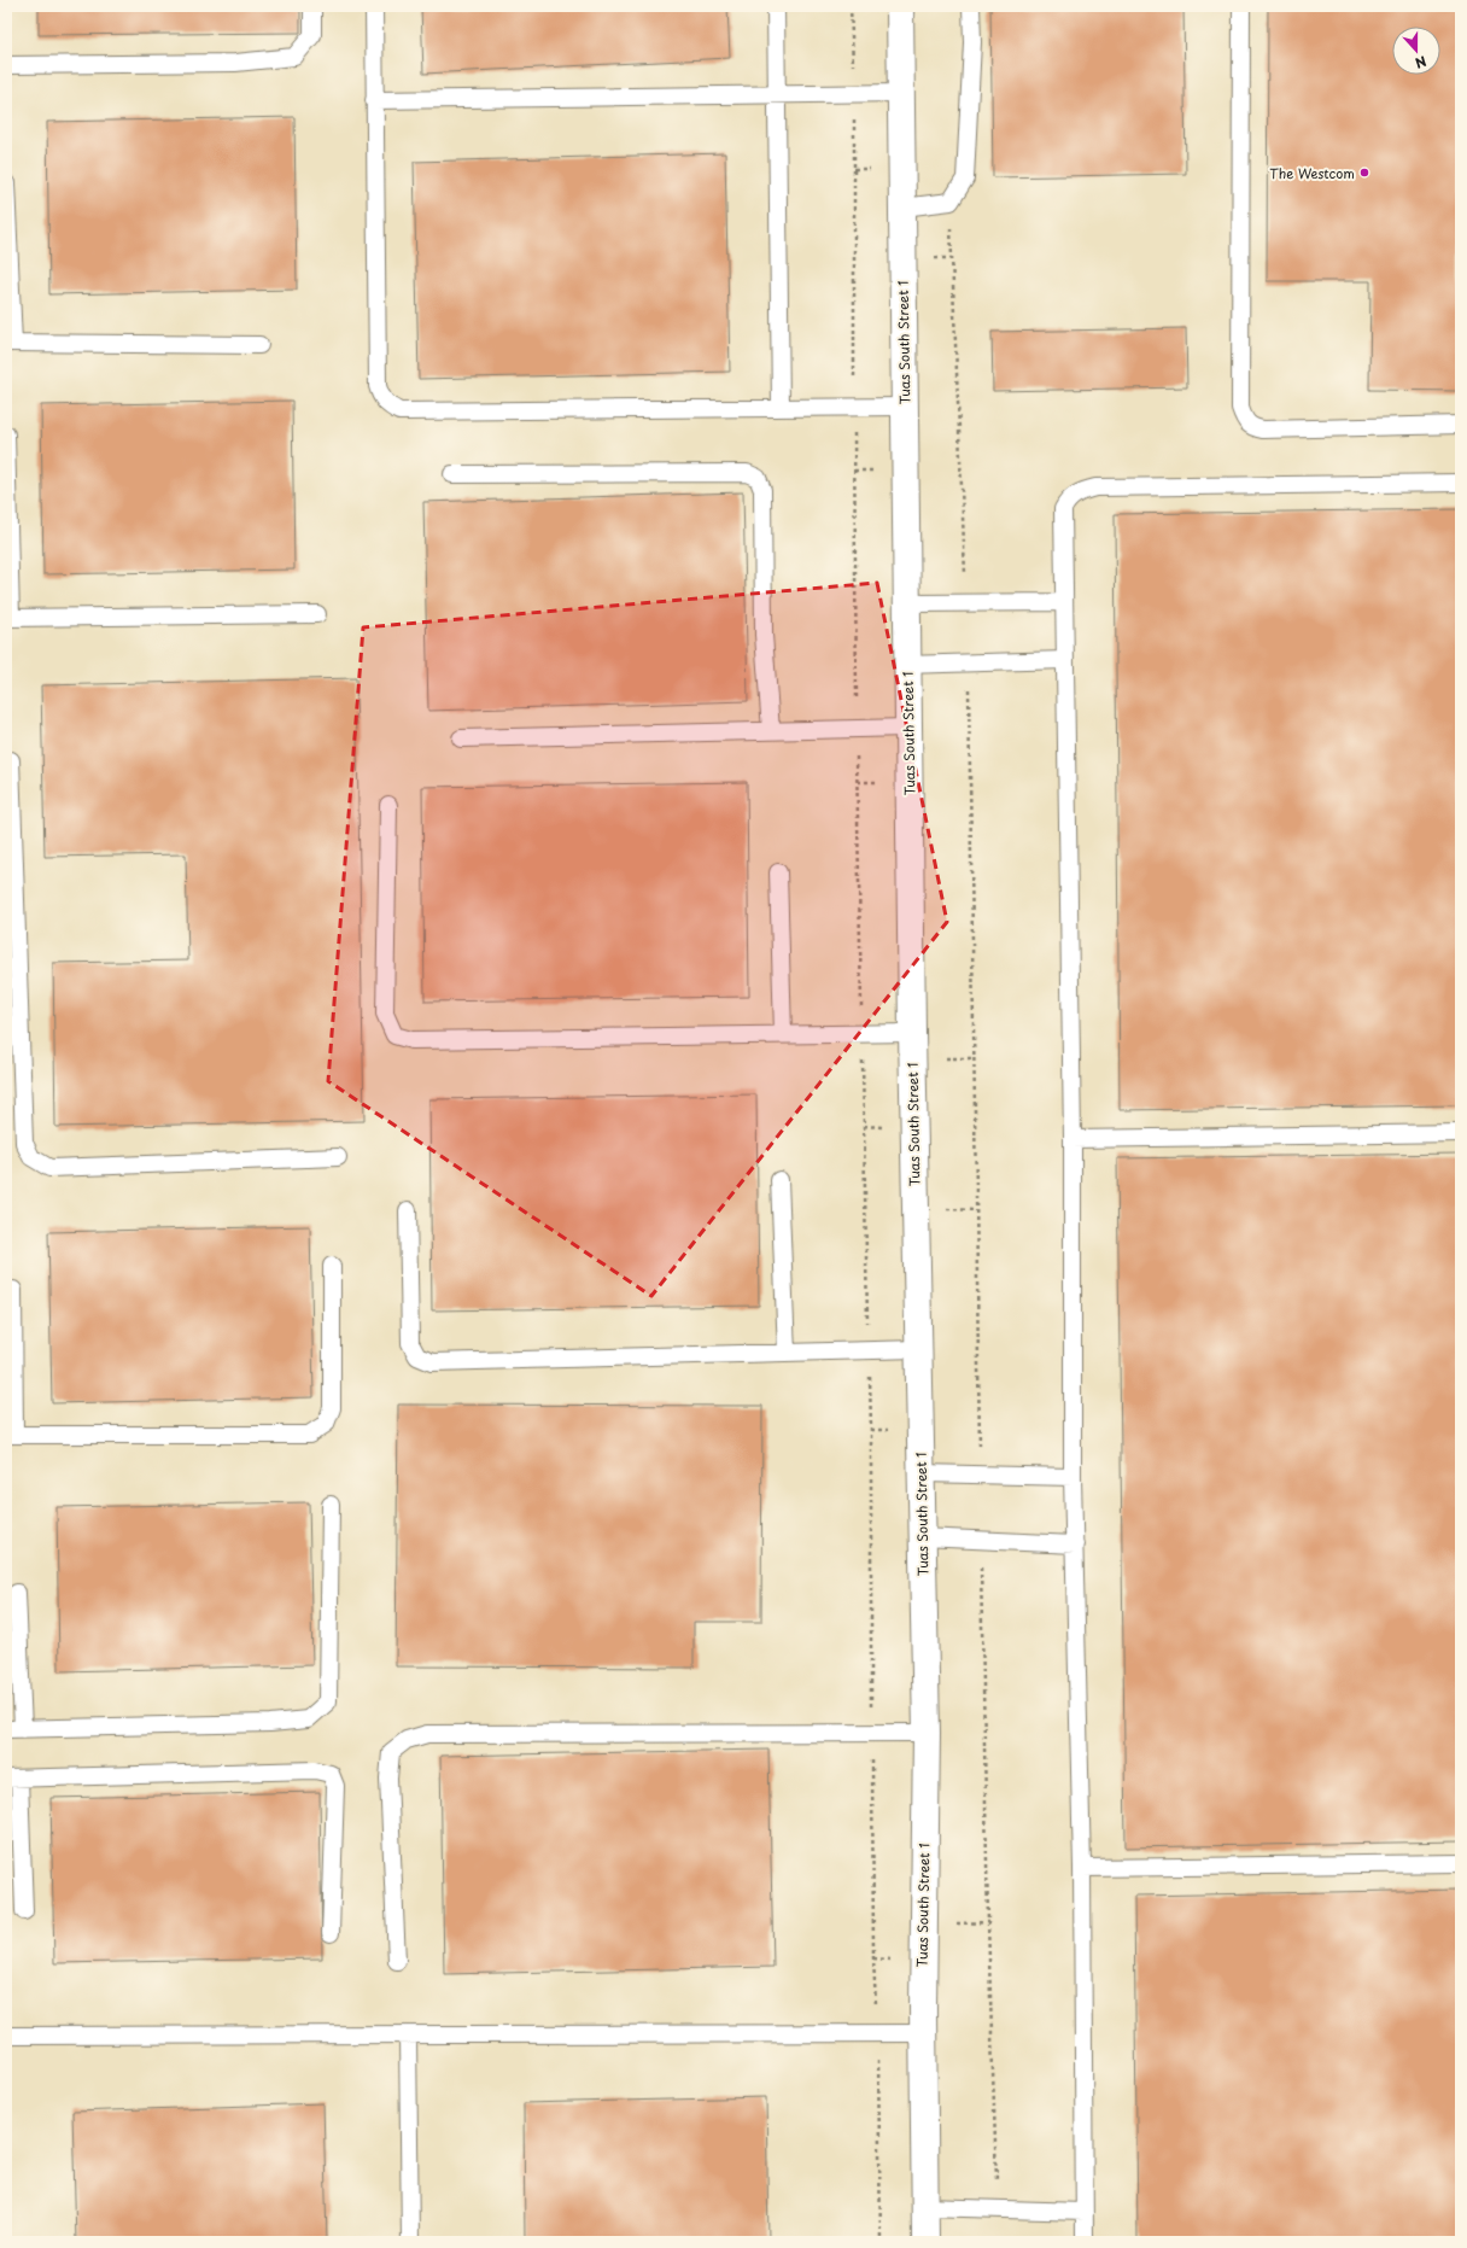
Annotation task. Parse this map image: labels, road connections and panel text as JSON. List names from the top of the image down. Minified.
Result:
{"streets":{"street":["Tuas South Street 1"]},"places":["The Westcom"],"north":"bottom"}
